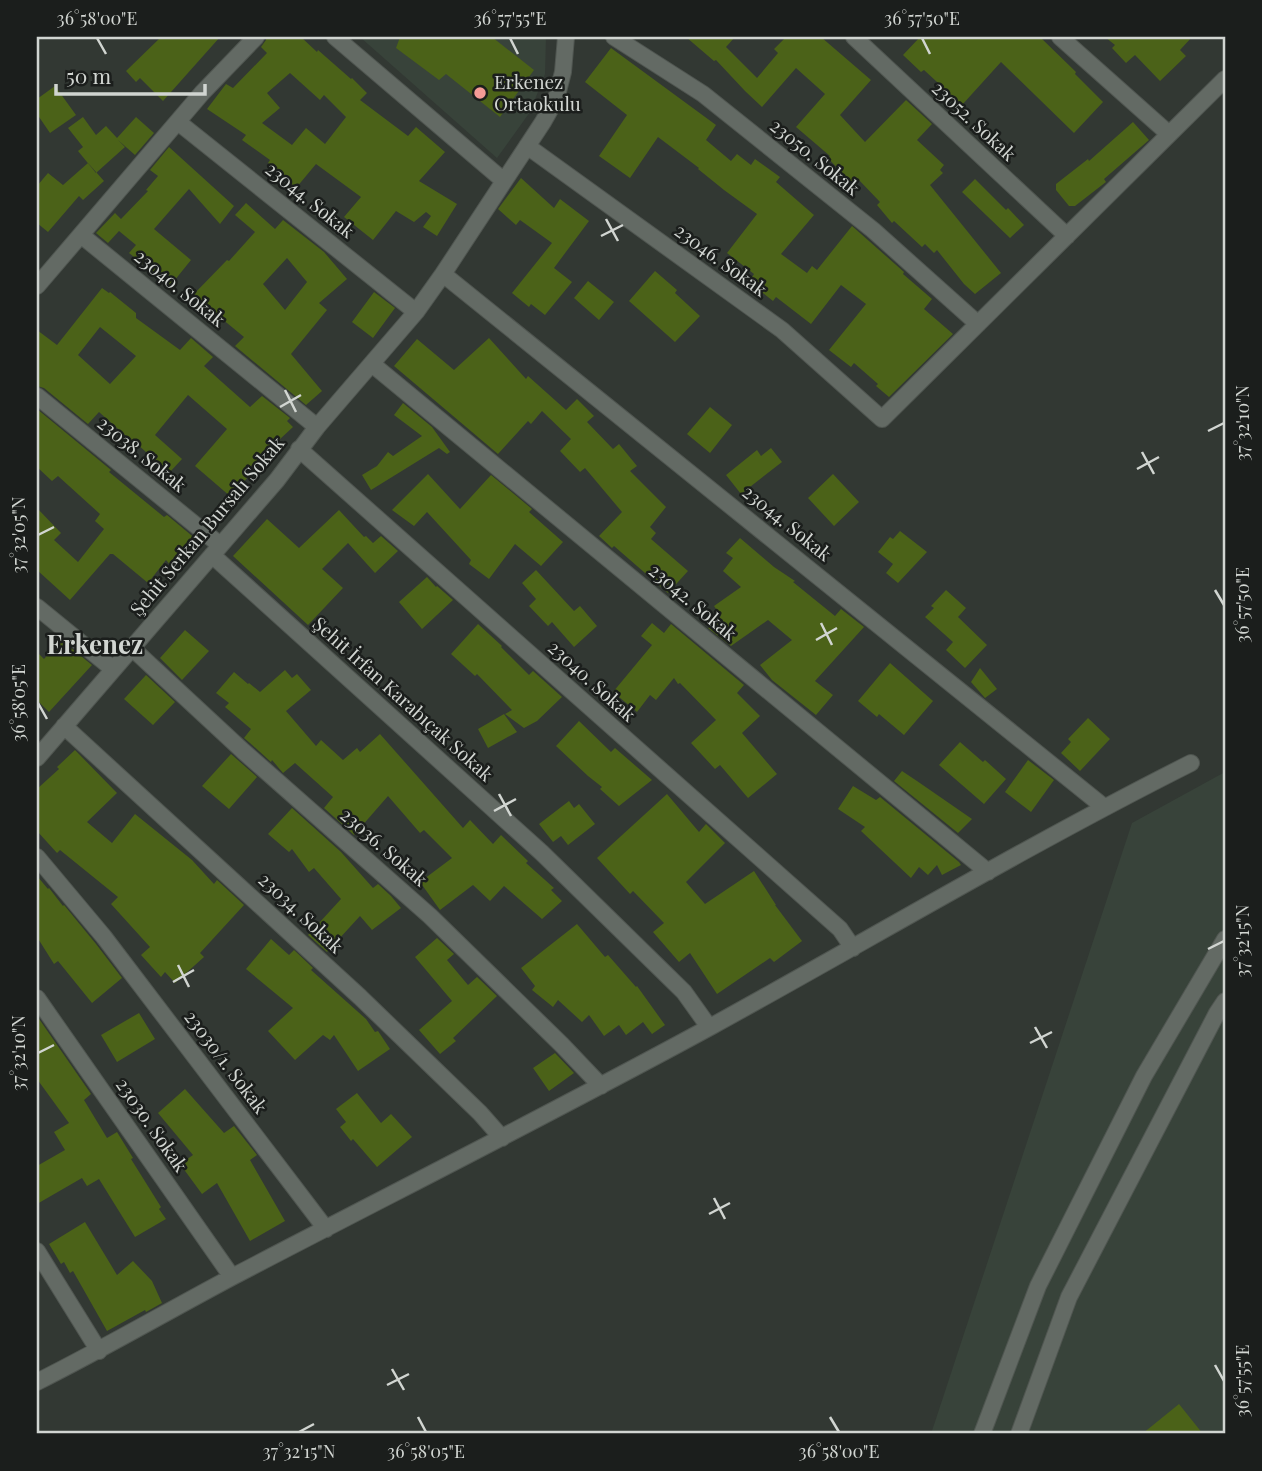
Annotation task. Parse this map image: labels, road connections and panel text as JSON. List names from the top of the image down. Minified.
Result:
{"streets":{"street":["23052. Sokak","23050. Sokak","23044. Sokak","23046. Sokak","23040. Sokak","23038. Sokak","Şehit Serkan Bursalı Sokak","23042. Sokak","Şehit İrfan Karabıçak Sokak","23036. Sokak","23034. Sokak","23030/1. Sokak","23030. Sokak"]},"crossings":[["23050. Sokak","23046. Sokak"],["23044. Sokak","Şehit Serkan Bursalı Sokak"],["23046. Sokak","Şehit Serkan Bursalı Sokak"],["23040. Sokak","Şehit Serkan Bursalı Sokak"],["23038. Sokak","Şehit Serkan Bursalı Sokak"],["23038. Sokak","Şehit İrfan Karabıçak Sokak"],["Şehit Serkan Bursalı Sokak","23042. Sokak"],["Şehit Serkan Bursalı Sokak","Şehit İrfan Karabıçak Sokak"],["Şehit Serkan Bursalı Sokak","23036. Sokak"],["Şehit Serkan Bursalı Sokak","23034. Sokak"]],"districts":["Erkenez"],"places":["Erkenez Ortaokulu"],"scale_bar":"50 m","coordinates":["36°58'00\"E","36°57'55\"E","36°57'50\"E","37°32'10\"N","37°32'05\"N","36°58'05\"E","37°32'15\"N"]}
